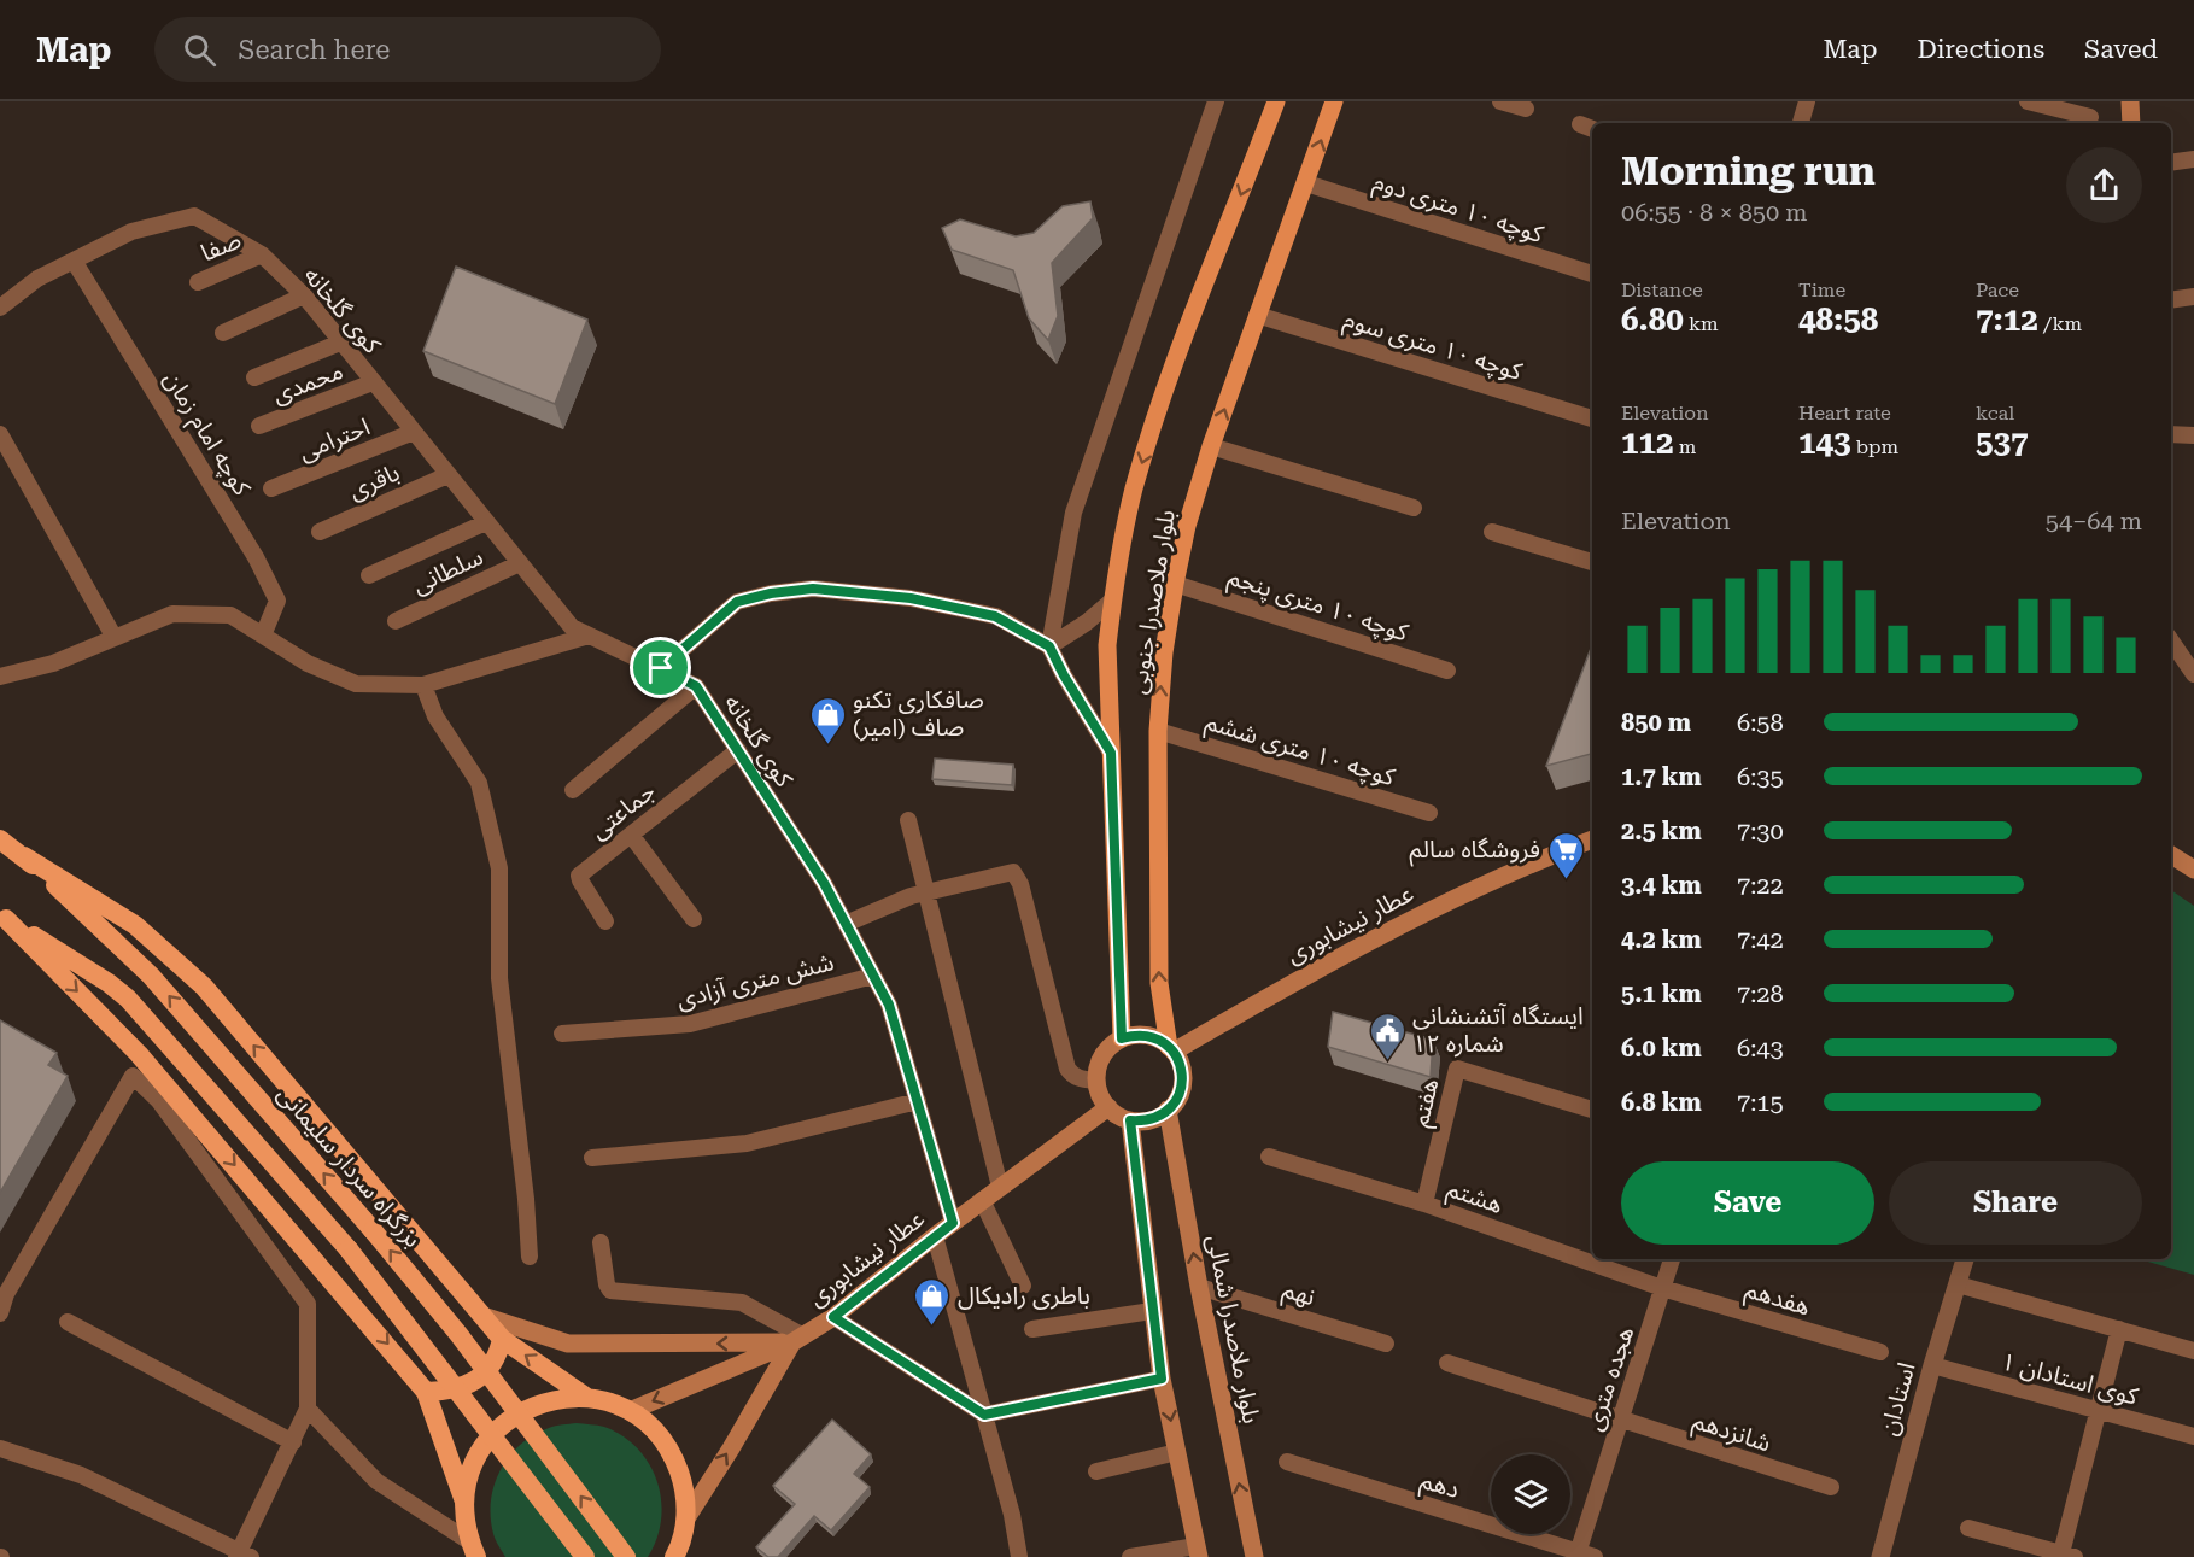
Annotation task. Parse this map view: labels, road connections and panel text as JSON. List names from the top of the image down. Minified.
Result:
{"streets":{"highway":["بزرگراه سردار سلیمانی"],"main road":["بلوار ملاصدرا جنوبی","عطار نیشابوری","بلوار ملاصدرا شمالی"],"street":["کوچه ۱۰ متری دوم","صفا","کوی گلخانه","کوچه ۱۰ متری سوم","محمدی","کوچه امام زمان","احترامی","باقری","سلطانی","کوچه ۱۰ متری پنجم","کوچه ۱۰ متری ششم","جماعتی","شش متری آزادی","هفتم","هشتم","نهم","هفدهم","هجده متری","کوی استادان ۱","استادان","شانزدهم","دهم"]},"crossings":[["کوچه ۱۰ متری دوم","بلوار ملاصدرا جنوبی"],["صفا","کوی گلخانه"],["کوی گلخانه","محمدی"],["کوی گلخانه","کوچه امام زمان"],["کوی گلخانه","احترامی"],["کوی گلخانه","باقری"],["کوی گلخانه","سلطانی"],["کوی گلخانه","جماعتی"],["کوی گلخانه","عطار نیشابوری"],["کوی گلخانه","شش متری آزادی"],["کوچه ۱۰ متری سوم","بلوار ملاصدرا جنوبی"],["بلوار ملاصدرا جنوبی","کوچه ۱۰ متری پنجم"],["بلوار ملاصدرا جنوبی","کوچه ۱۰ متری ششم"],["بلوار ملاصدرا جنوبی","عطار نیشابوری"],["بلوار ملاصدرا جنوبی","بلوار ملاصدرا شمالی"],["عطار نیشابوری","بلوار ملاصدرا شمالی"],["هفتم","هشتم"],["هشتم","هفدهم"],["هشتم","هجده متری"],["نهم","بلوار ملاصدرا شمالی"],["هفدهم","هجده متری"],["هجده متری","شانزدهم"],["هجده متری","دهم"],["کوی استادان ۱","استادان"]],"places":{"shop":["صافکاری تکنو صاف (امیر)","باطری رادیکال"],"supermarket":["فروشگاه سالم"],"public building":["ایستگاه آتشنشانی شماره ۱۲"]},"page":{"header":"Map","search":"Search here","nav":["Map","Directions","Saved"],"heading":["Morning run","06:55 · 8 × 850 m"],"stats":[["Distance","6.80 km"],["Time","48:58"],["Pace","7:12 /km"],["Elevation","112 m"],["Heart rate","143 bpm"],["kcal","537"]],"chart":["Elevation","54–64 m"],"list":[{"name":"850 m","note":"6:58"},{"name":"1.7 km","note":"6:35"},{"name":"2.5 km","note":"7:30"},{"name":"3.4 km","note":"7:22"},{"name":"4.2 km","note":"7:42"},{"name":"5.1 km","note":"7:28"},{"name":"6.0 km","note":"6:43"},{"name":"6.8 km","note":"7:15"}],"buttons":["Save","Share"]}}
